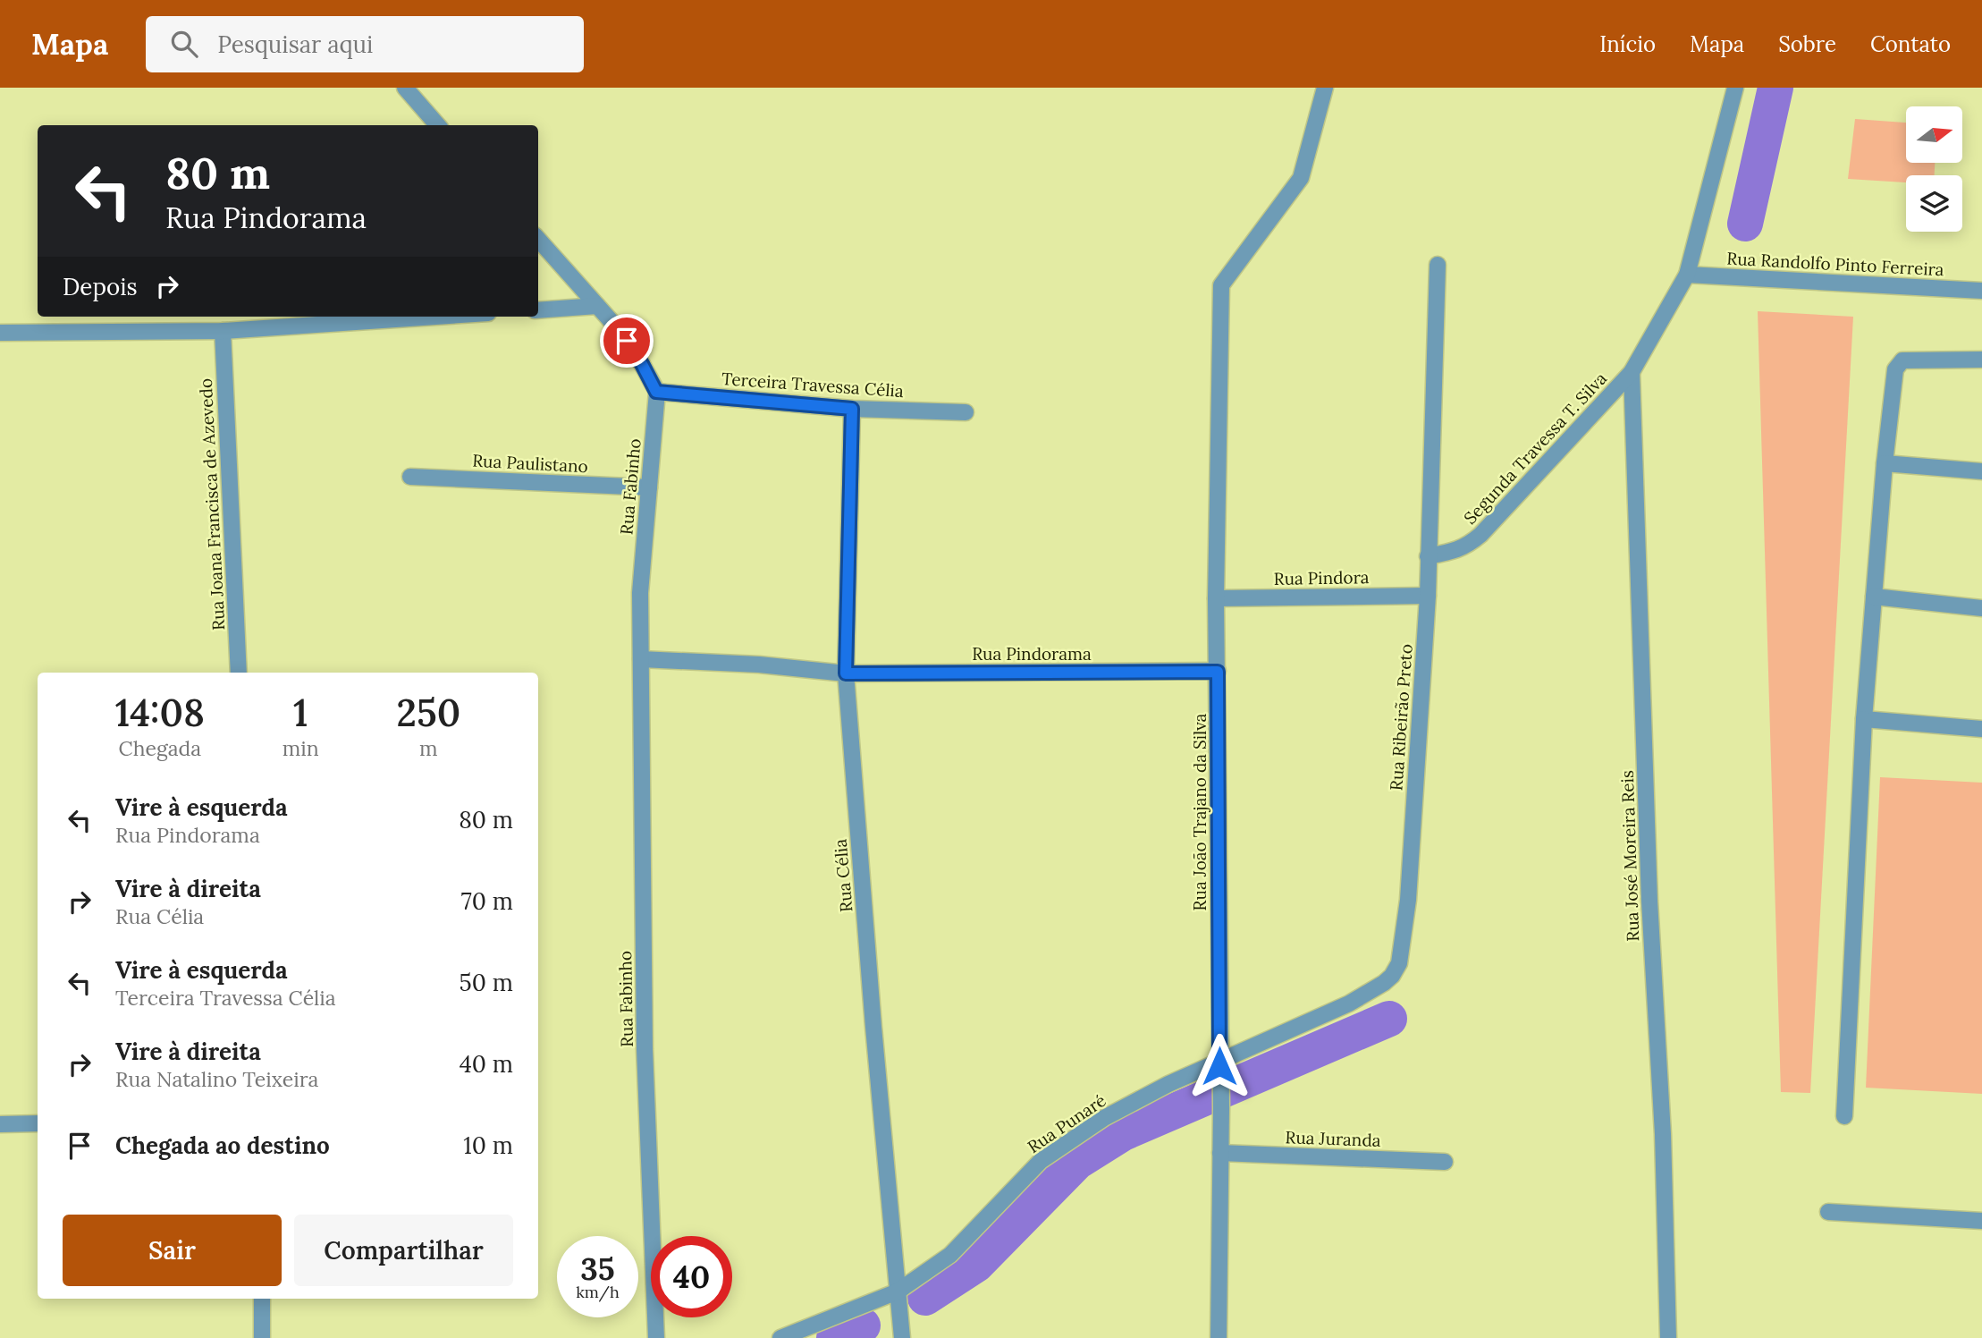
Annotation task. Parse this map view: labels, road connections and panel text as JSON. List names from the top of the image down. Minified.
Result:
{"streets":{"street":["Rua Randolfo Pinto Ferreira","Terceira Travessa Célia","Segunda Travessa T. Silva","Rua Paulistano","Rua Fabinho","Rua Joana Francisca de Azevedo","Rua Pindora","Rua Pindorama","Rua Ribeirão Preto","Rua João Trajano da Silva","Rua José Moreira Reis","Rua Célia","Rua Punaré","Rua Juranda"]},"crossings":[["Rua Randolfo Pinto Ferreira","Segunda Travessa T. Silva"],["Terceira Travessa Célia","Rua Fabinho"],["Terceira Travessa Célia","Rua Célia"],["Segunda Travessa T. Silva","Rua Ribeirão Preto"],["Segunda Travessa T. Silva","Rua José Moreira Reis"],["Rua Paulistano","Rua Fabinho"],["Rua Pindora","Rua Ribeirão Preto"],["Rua Pindora","Rua João Trajano da Silva"],["Rua Pindorama","Rua João Trajano da Silva"],["Rua Pindorama","Rua Célia"],["Rua Ribeirão Preto","Rua João Trajano da Silva"],["Rua Ribeirão Preto","Rua Punaré"],["Rua João Trajano da Silva","Rua Punaré"],["Rua João Trajano da Silva","Rua Juranda"],["Rua Célia","Rua Punaré"]],"north":"right","page":{"header":"Mapa","search":"Pesquisar aqui","nav":["Início","Mapa","Sobre","Contato"],"turn":["80 m","Rua Pindorama"],"then":"Depois","eta":["14:08","Chegada","1","min","250","m"],"list":[{"name":"Vire à esquerda","note":"Rua Pindorama","value":"80 m"},{"name":"Vire à direita","note":"Rua Célia","value":"70 m"},{"name":"Vire à esquerda","note":"Terceira Travessa Célia","value":"50 m"},{"name":"Vire à direita","note":"Rua Natalino Teixeira","value":"40 m"},{"name":"Chegada ao destino","value":"10 m"}],"buttons":["Sair","Compartilhar"],"speed":"35 km/h","limit":"40"}}
